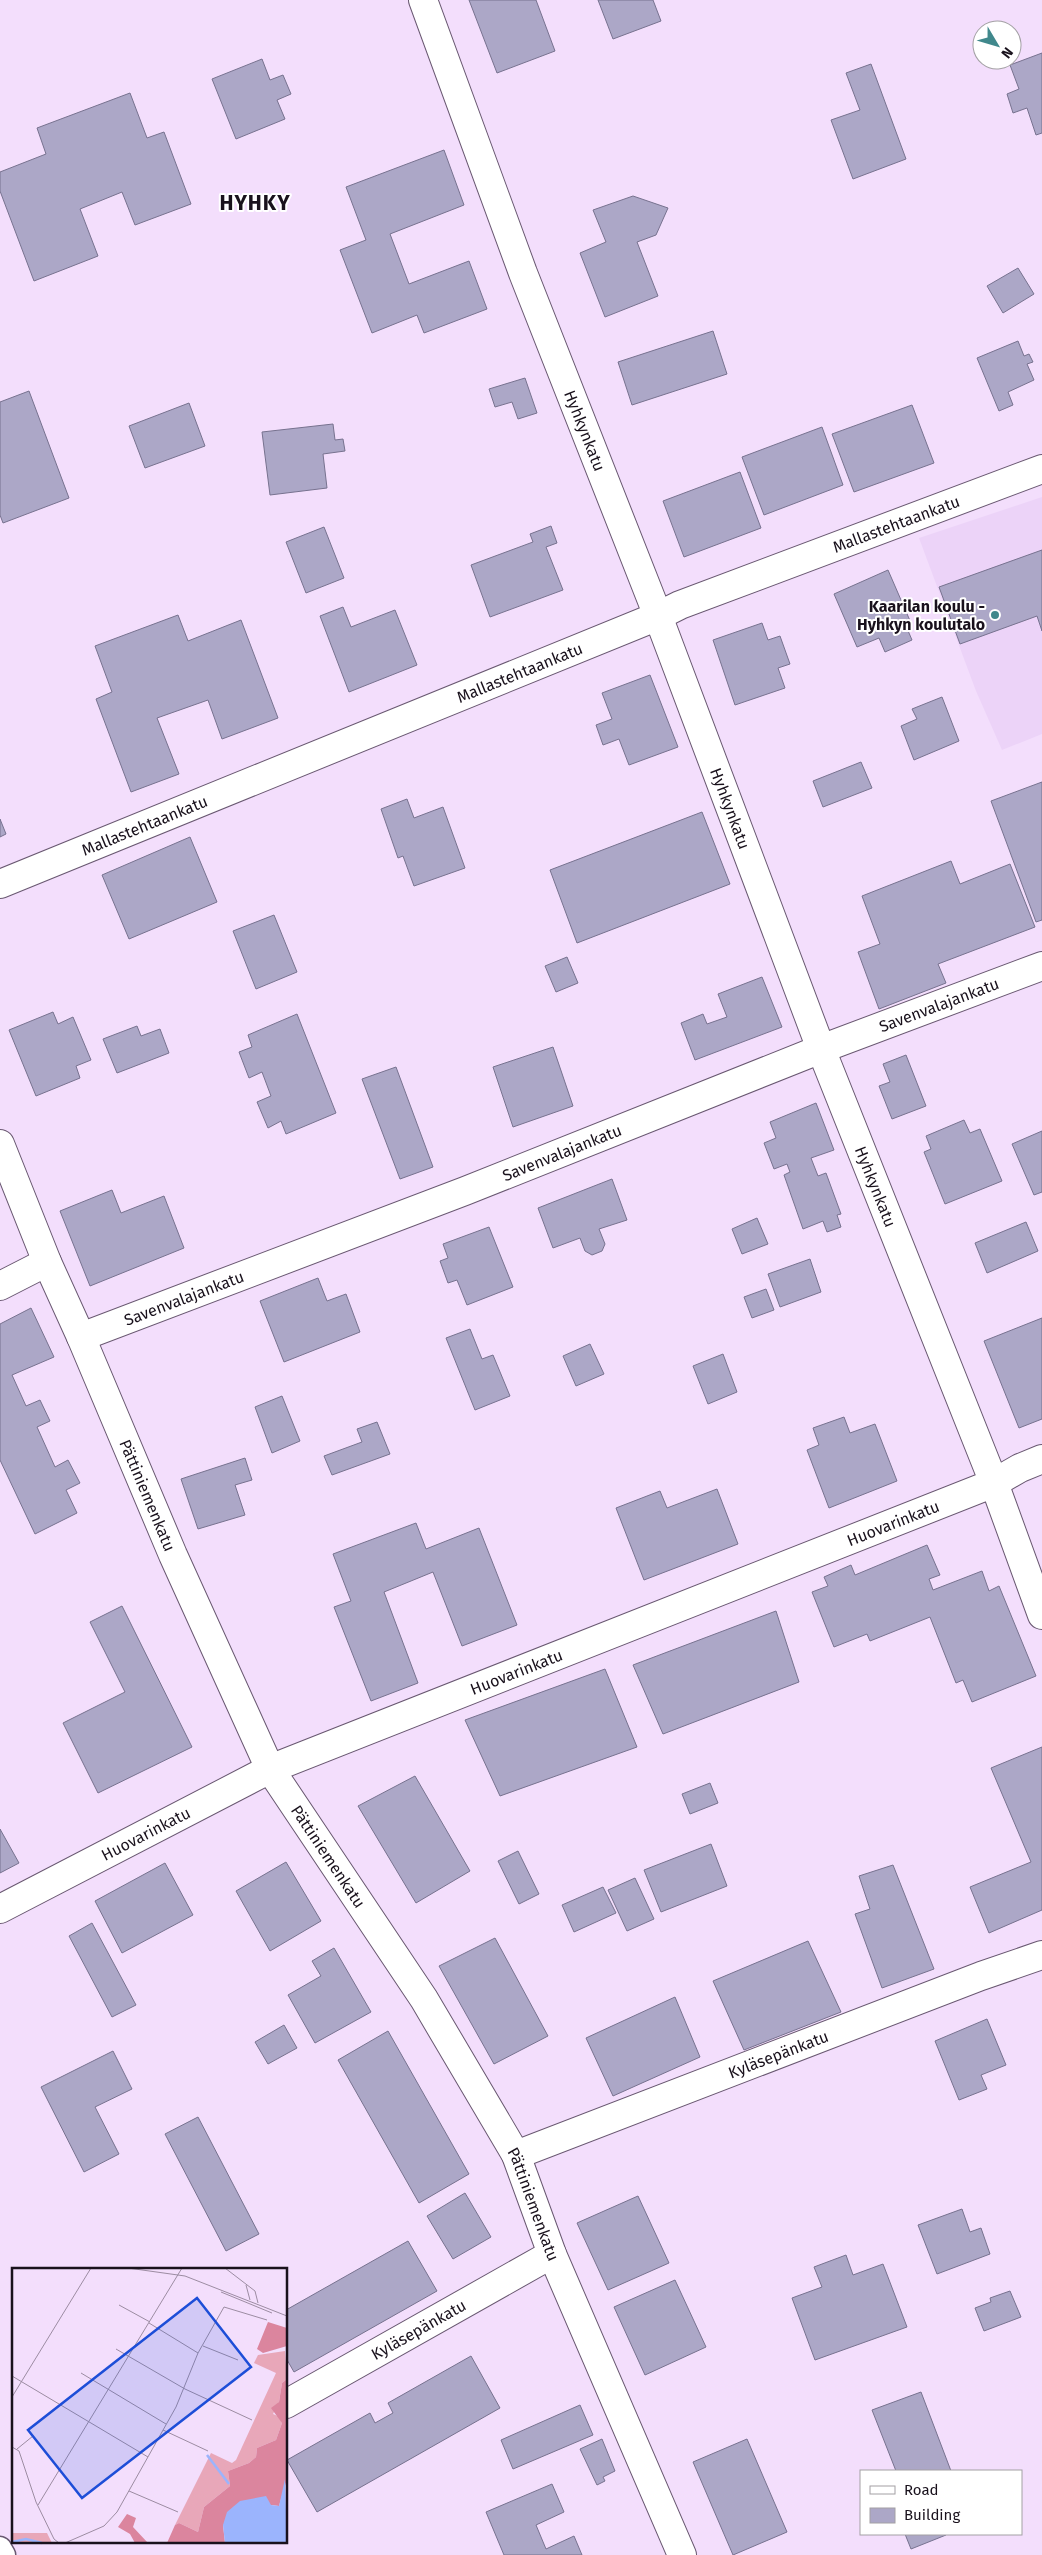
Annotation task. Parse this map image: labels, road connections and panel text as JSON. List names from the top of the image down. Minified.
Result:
{"streets":{"street":["Hyhkynkatu","Mallastehtaankatu","Savenvalajankatu","Pättiniemenkatu","Huovarinkatu","Kyläsepänkatu"]},"crossings":[["Hyhkynkatu","Mallastehtaankatu"],["Hyhkynkatu","Savenvalajankatu"],["Hyhkynkatu","Huovarinkatu"],["Savenvalajankatu","Pättiniemenkatu"],["Pättiniemenkatu","Huovarinkatu"],["Pättiniemenkatu","Kyläsepänkatu"]],"districts":["HYHKY"],"places":["Kaarilan koulu - Hyhkyn koulutalo"],"legend":["Road","Building"],"north":"bottom right"}
